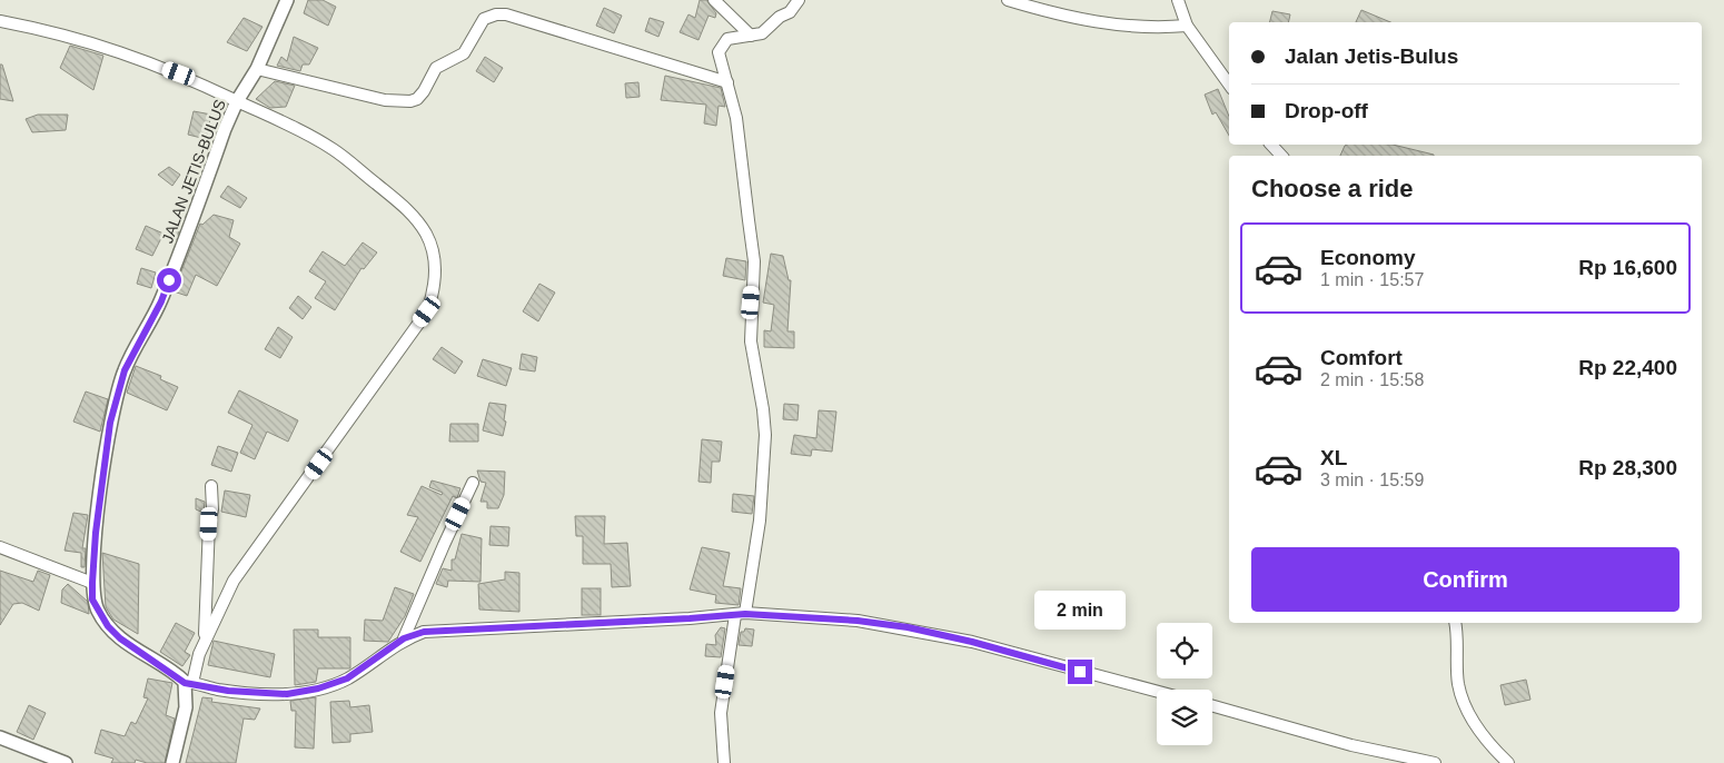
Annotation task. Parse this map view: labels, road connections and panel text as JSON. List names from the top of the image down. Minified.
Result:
{"streets":{"street":["JALAN JETIS-BULUS"]},"page":{"banner":["Jalan Jetis-Bulus","Drop-off"],"heading":"Choose a ride","list":[{"name":"Economy","note":"1 min · 15:57","value":"Rp 16,600"},{"name":"Comfort","note":"2 min · 15:58","value":"Rp 22,400"},{"name":"XL","note":"3 min · 15:59","value":"Rp 28,300"}],"buttons":"Confirm","bubble":"2 min"}}
